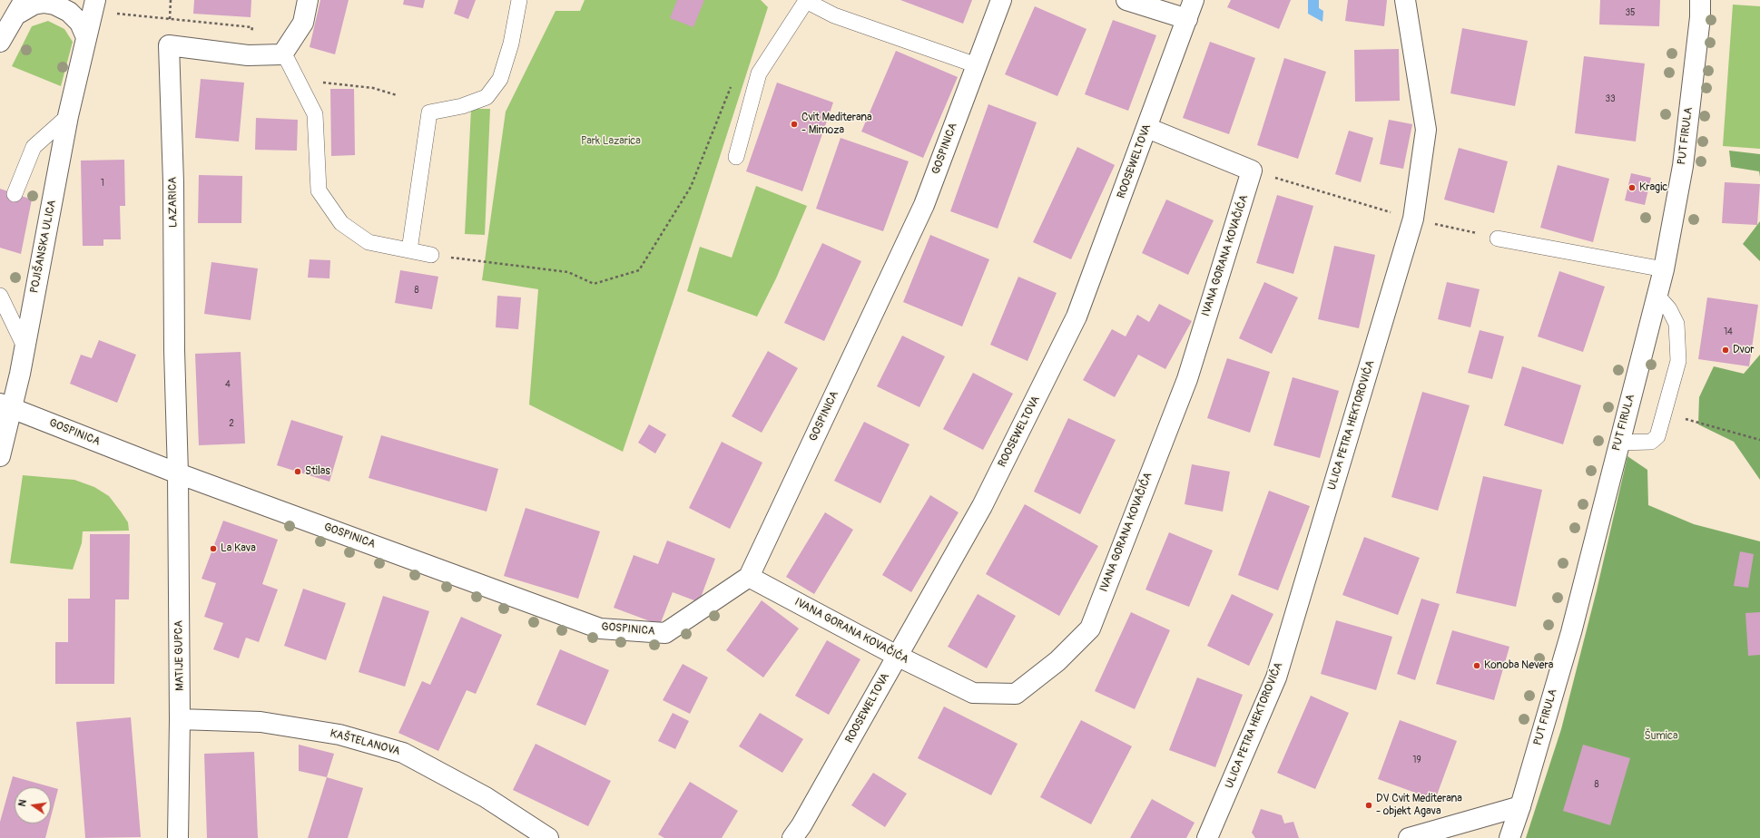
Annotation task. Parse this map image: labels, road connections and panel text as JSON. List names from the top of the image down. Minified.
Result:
{"streets":{"street":["PUT FIRULA","GOSPINICA","ROOSEWELTOVA","LAZARICA","POJIŠANSKA ULICA","IVANA GORANA KOVAČIĆA","ULICA PETRA HEKTOROVIĆA","MATIJE GUPCA","KAŠTELANOVA"]},"crossings":[["GOSPINICA","LAZARICA"],["GOSPINICA","POJIŠANSKA ULICA"],["GOSPINICA","IVANA GORANA KOVAČIĆA"],["GOSPINICA","MATIJE GUPCA"],["ROOSEWELTOVA","IVANA GORANA KOVAČIĆA"],["LAZARICA","MATIJE GUPCA"],["MATIJE GUPCA","KAŠTELANOVA"]],"parks":["Park Lazarica","Šumica"],"places":["Cvit Mediterana - Mimoza","Kragic","Dvor","Stilas","La Kava","Konoba Nevera","DV Cvit Mediterana - objekt Agava"],"house_numbers":["35","33","1","8","14","4","2","19","8"],"north":"left"}
